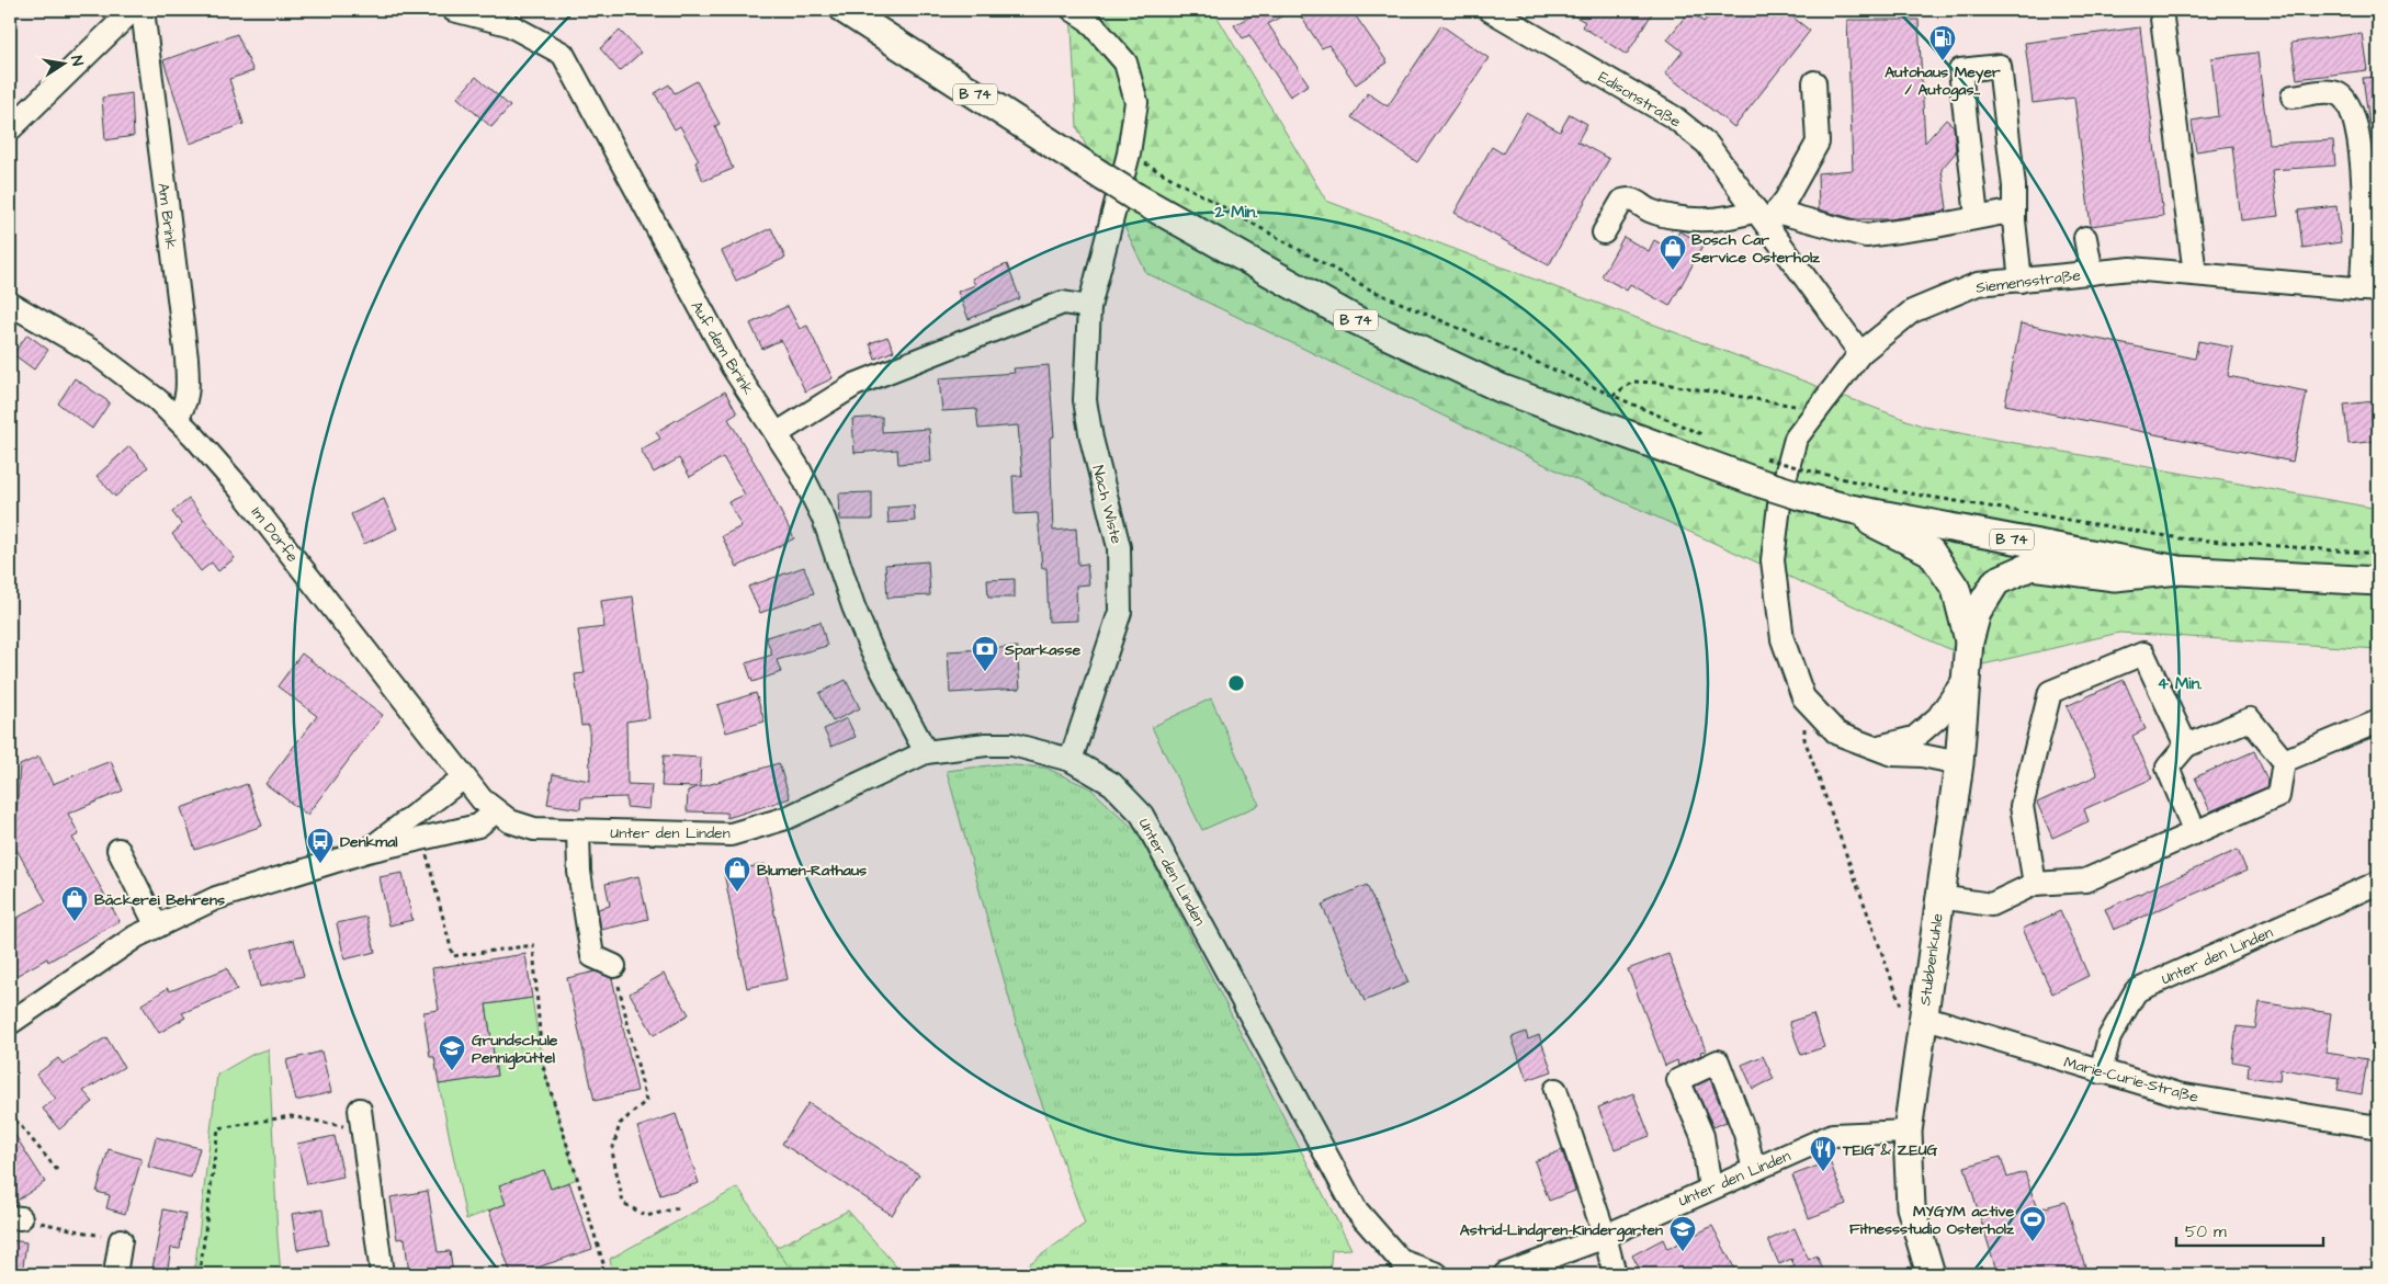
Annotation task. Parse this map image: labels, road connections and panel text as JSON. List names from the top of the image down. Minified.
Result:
{"streets":{"main road":["B 74","Stubbenkuhle"],"street":["Edisonstraße","Am Brink","Siemensstraße","Auf dem Brink","Nach Wiste","Im Dorfe","Unter den Linden","Marie-Curie-Straße"]},"crossings":[["B 74","Stubbenkuhle"],["Edisonstraße","Siemensstraße"],["Am Brink","Im Dorfe"],["Siemensstraße","Stubbenkuhle"],["Auf dem Brink","Unter den Linden"],["Nach Wiste","Unter den Linden"],["Im Dorfe","Unter den Linden"],["Unter den Linden","Stubbenkuhle"],["Unter den Linden","Marie-Curie-Straße"],["Stubbenkuhle","Marie-Curie-Straße"]],"places":{"fuel station":["Autohaus Meyer / Autogas..."],"shop":["Bosch Car Service Osterholz","Blumen-Rathaus","Bäckerei Behrens"],"bank":["Sparkasse"],"bus stop":["Denkmal"],"school or university":["Grundschule Pennigbüttel","Astrid-Lindgren-Kindergarten"],"restaurant":["TEIG & ZEUG"],"sports":["MYGYM active Fitnessstudio Osterholz"]},"scale_bar":"50 m","north":"right","rings":["2 Min.","4 Min."]}
